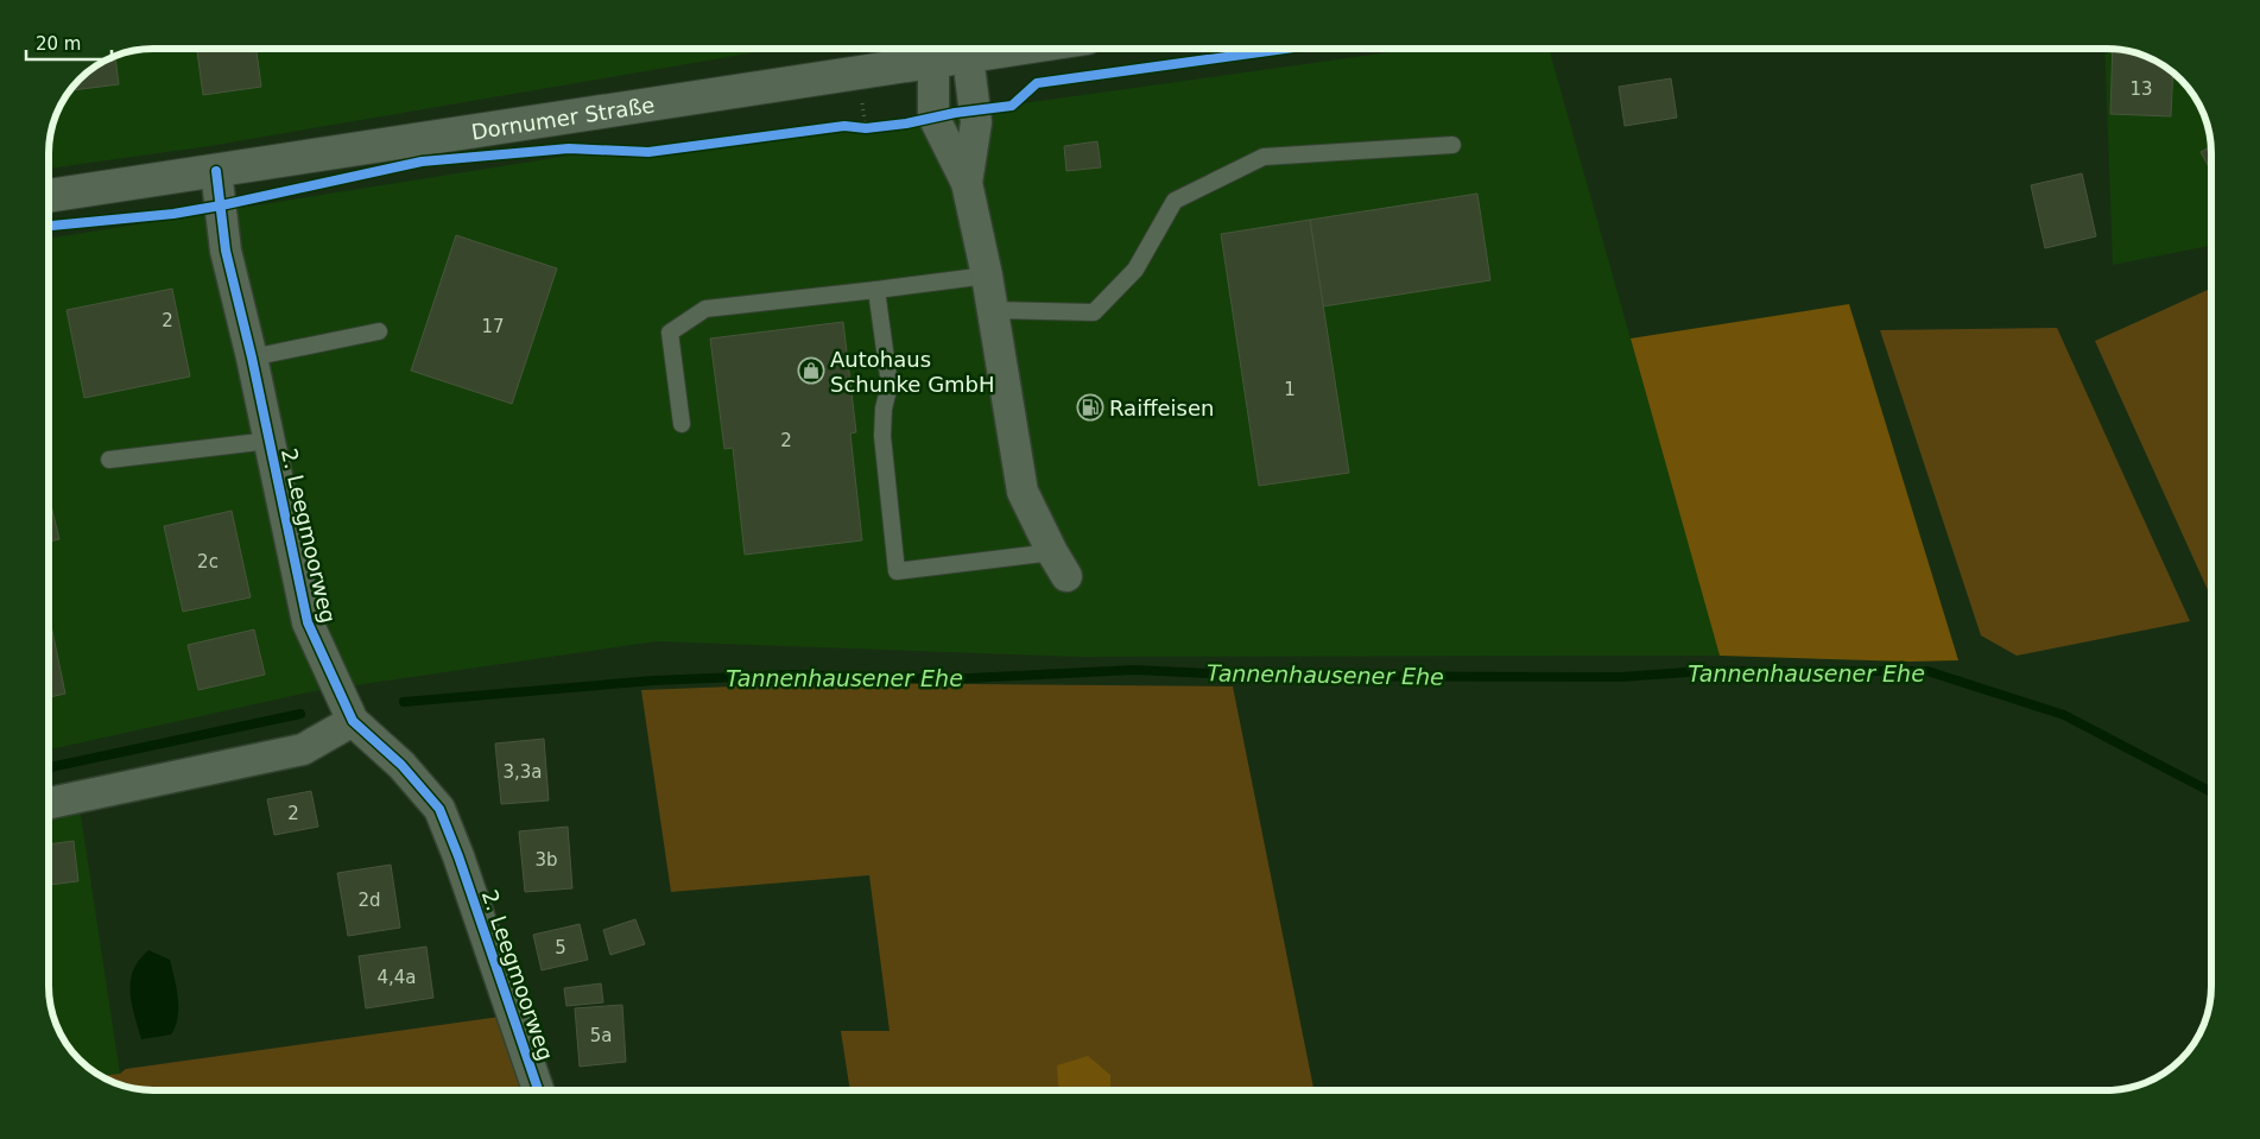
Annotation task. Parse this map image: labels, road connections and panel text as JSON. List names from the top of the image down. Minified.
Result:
{"streets":{"main road":["Dornumer Straße"],"street":["2. Leegmoorweg"]},"crossings":[["Dornumer Straße","2. Leegmoorweg"]],"water":["Tannenhausener Ehe"],"places":{"shop":["Autohaus Schunke GmbH"],"fuel station":["Raiffeisen"]},"house_numbers":["13","2","17","1","2","2c","3,3a","2","3b","2d","5","4,4a","5a"],"scale_bar":"20 m"}
